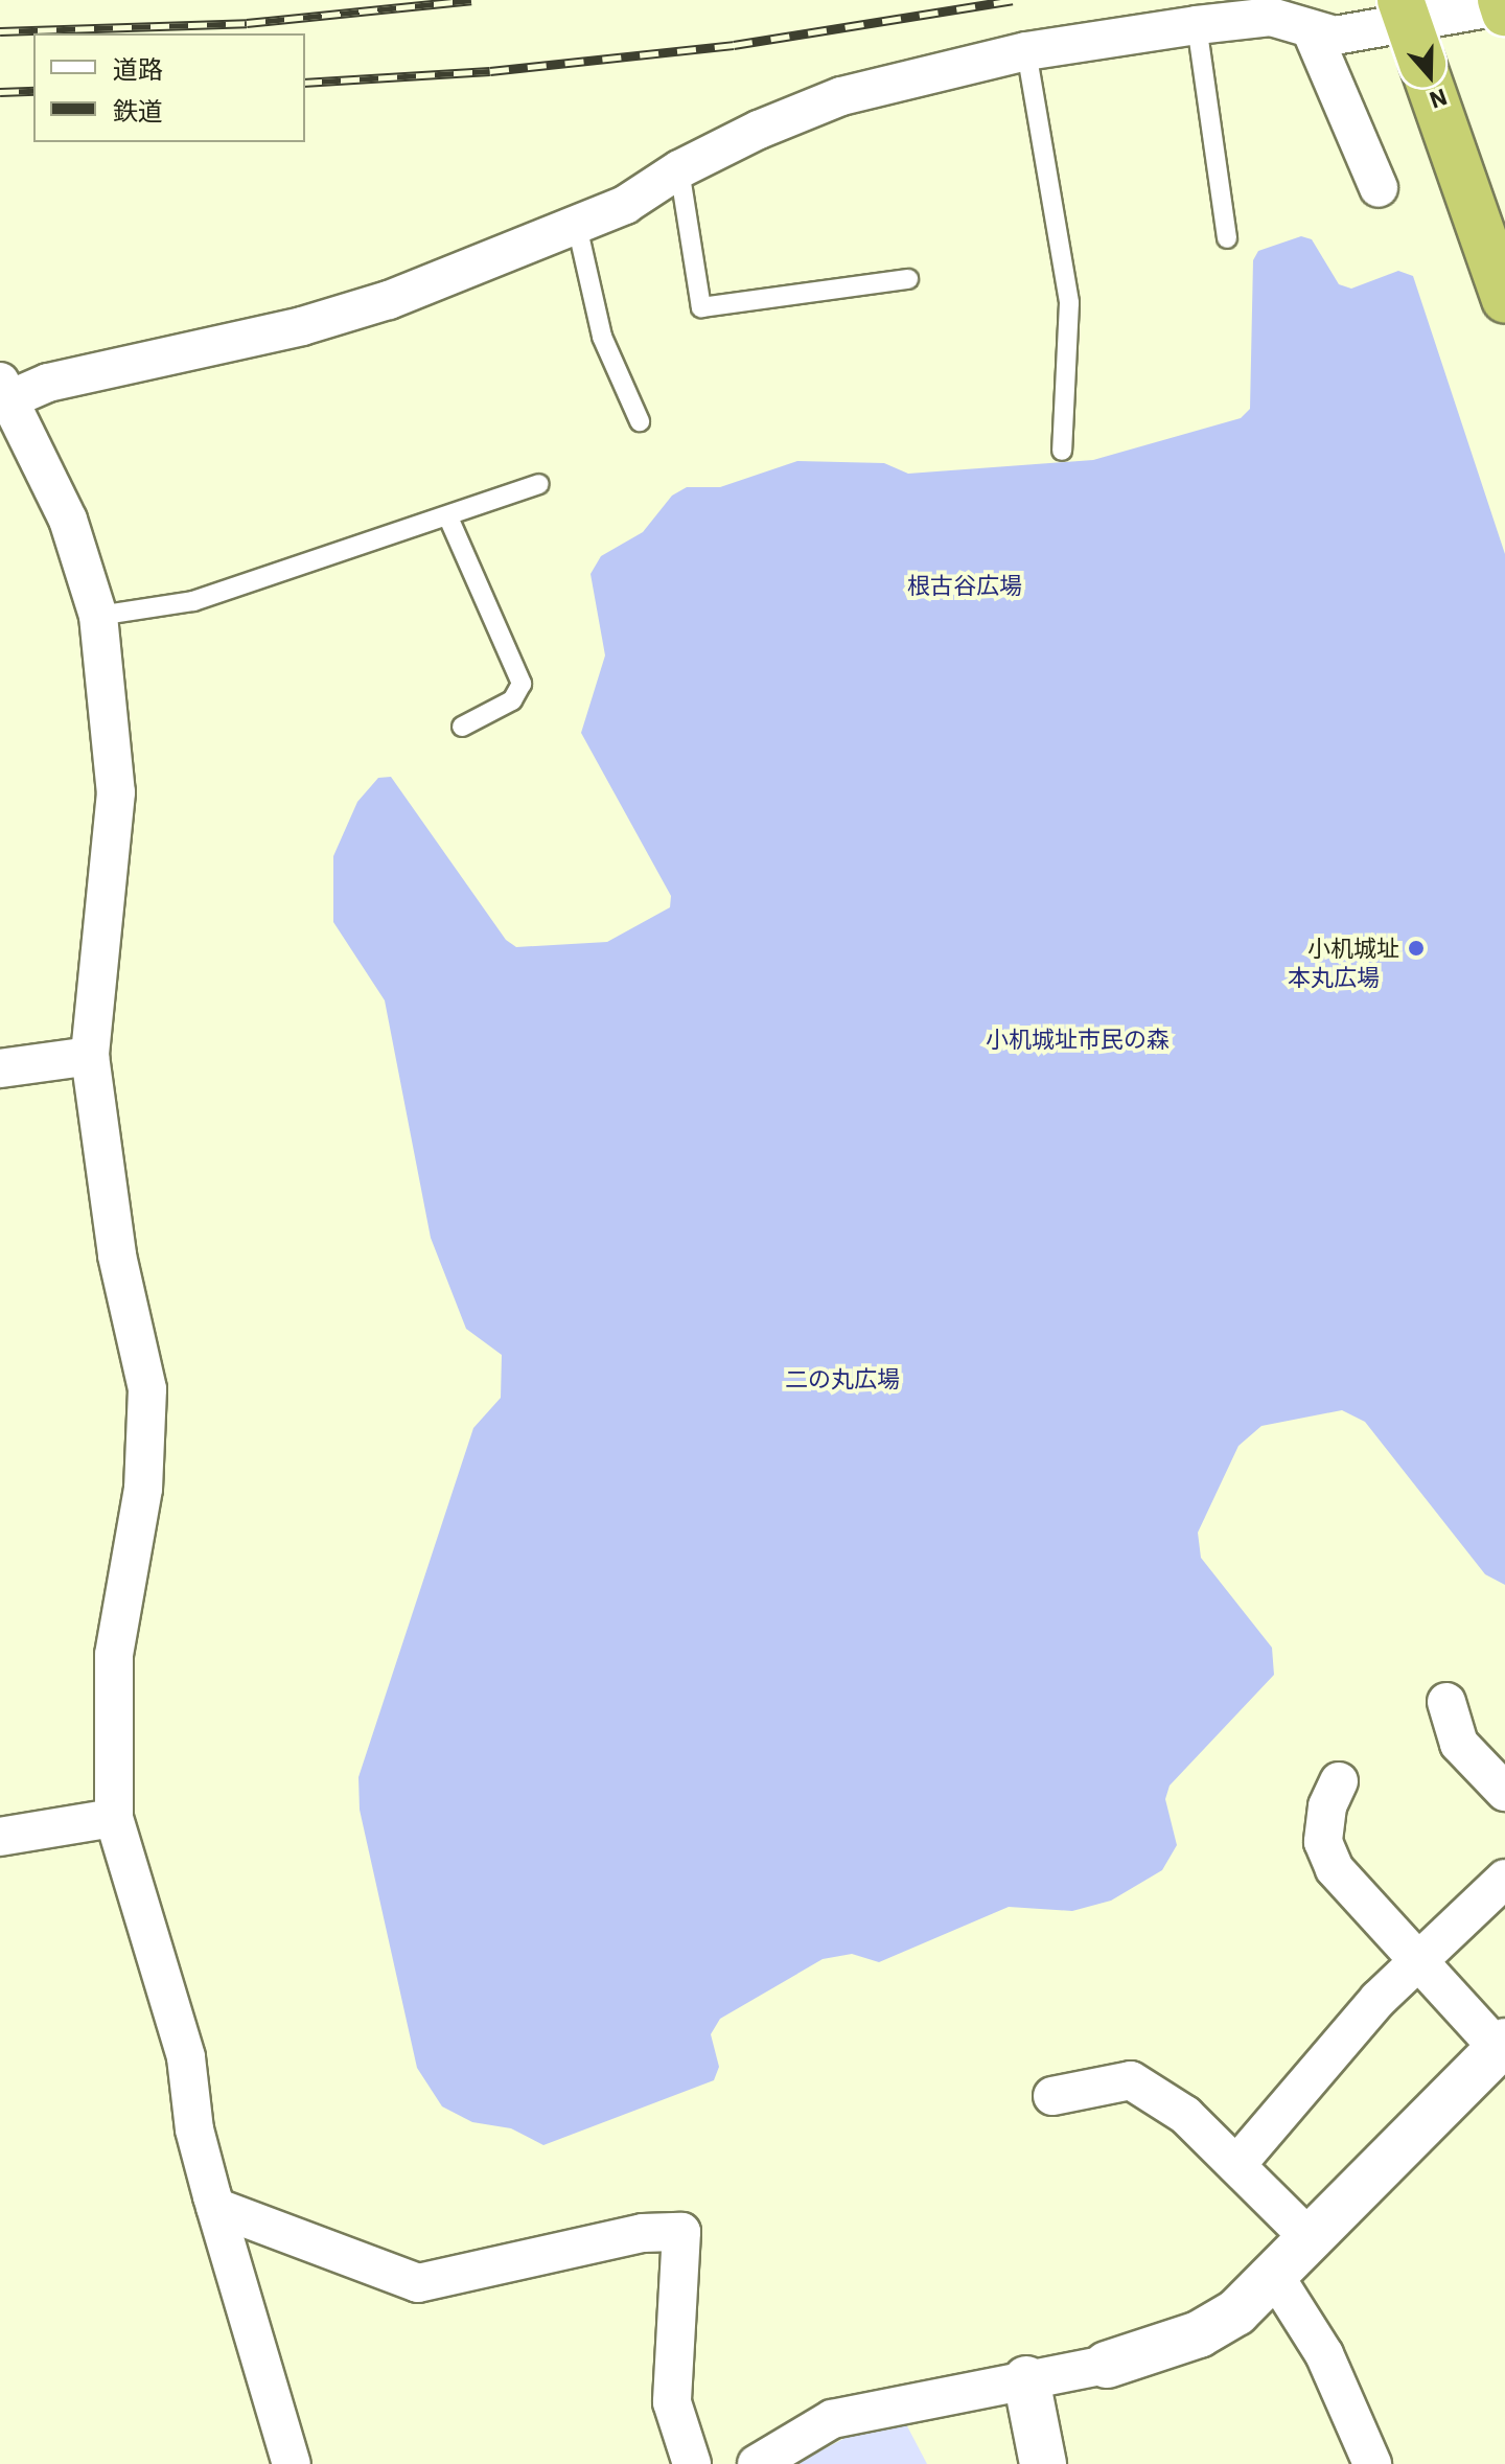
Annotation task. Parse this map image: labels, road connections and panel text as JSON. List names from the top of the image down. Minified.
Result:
{"parks":["根古谷広場","本丸広場","小机城址市民の森","二の丸広場"],"places":["小机城址"],"legend":["道路","鉄道"],"north":"bottom"}
